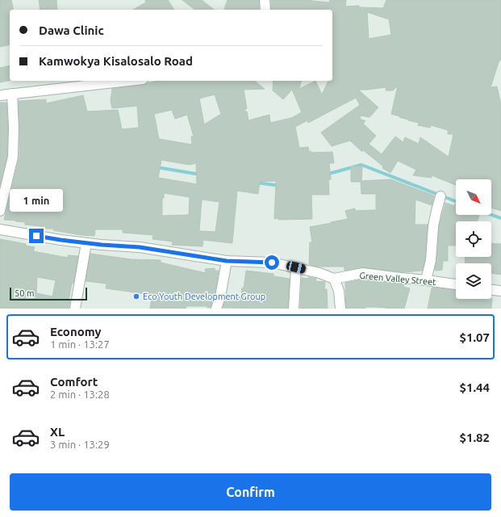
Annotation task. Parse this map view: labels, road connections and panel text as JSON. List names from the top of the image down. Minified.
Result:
{"streets":{"street":["Green Valley Street"]},"places":["Eco Youth Development Group"],"scale_bar":"50 m","north":"bottom right","page":{"banner":["Dawa Clinic","Kamwokya Kisalosalo Road"],"bubble":"1 min","scale":"50 m","list":[{"name":"Economy","note":"1 min · 13:27","value":"$1.07"},{"name":"Comfort","note":"2 min · 13:28","value":"$1.44"},{"name":"XL","note":"3 min · 13:29","value":"$1.82"}],"buttons":"Confirm"}}
